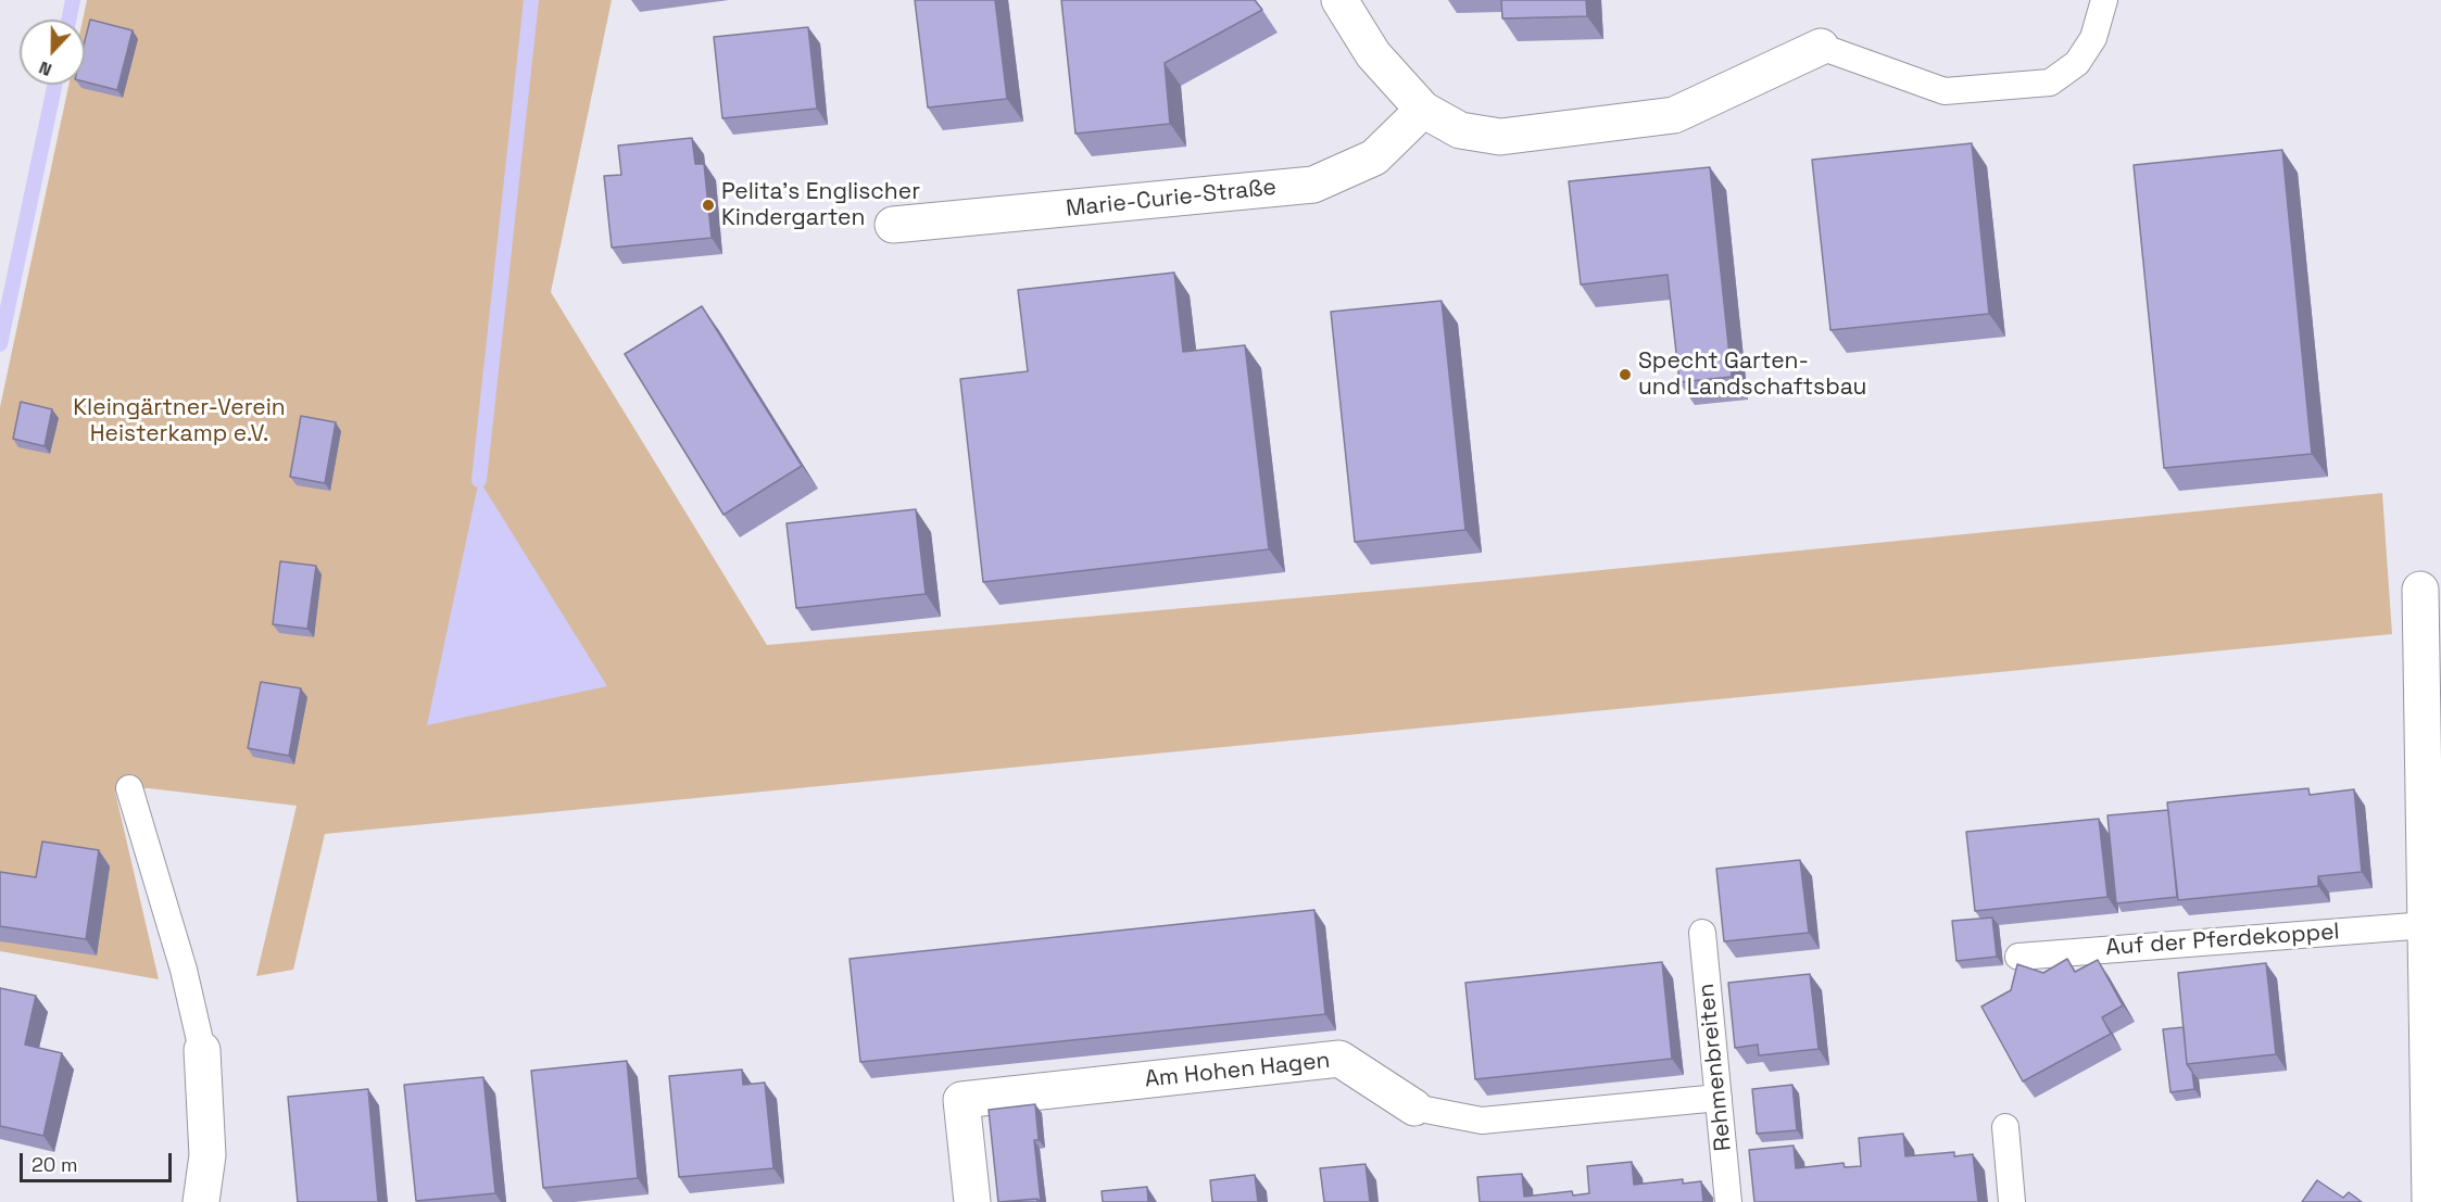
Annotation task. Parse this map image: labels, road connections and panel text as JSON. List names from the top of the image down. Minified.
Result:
{"streets":{"street":["Marie-Curie-Straße","Am Hohen Hagen"],"lane":["Auf der Pferdekoppel","Rehmenbreiten"]},"crossings":[["Rehmenbreiten","Am Hohen Hagen"]],"parks":["Kleingärtner-Verein Heisterkamp e.V."],"places":["Pelita's Englischer Kindergarten","Specht Garten- und Landschaftsbau"],"scale_bar":"20 m","north":"bottom"}
